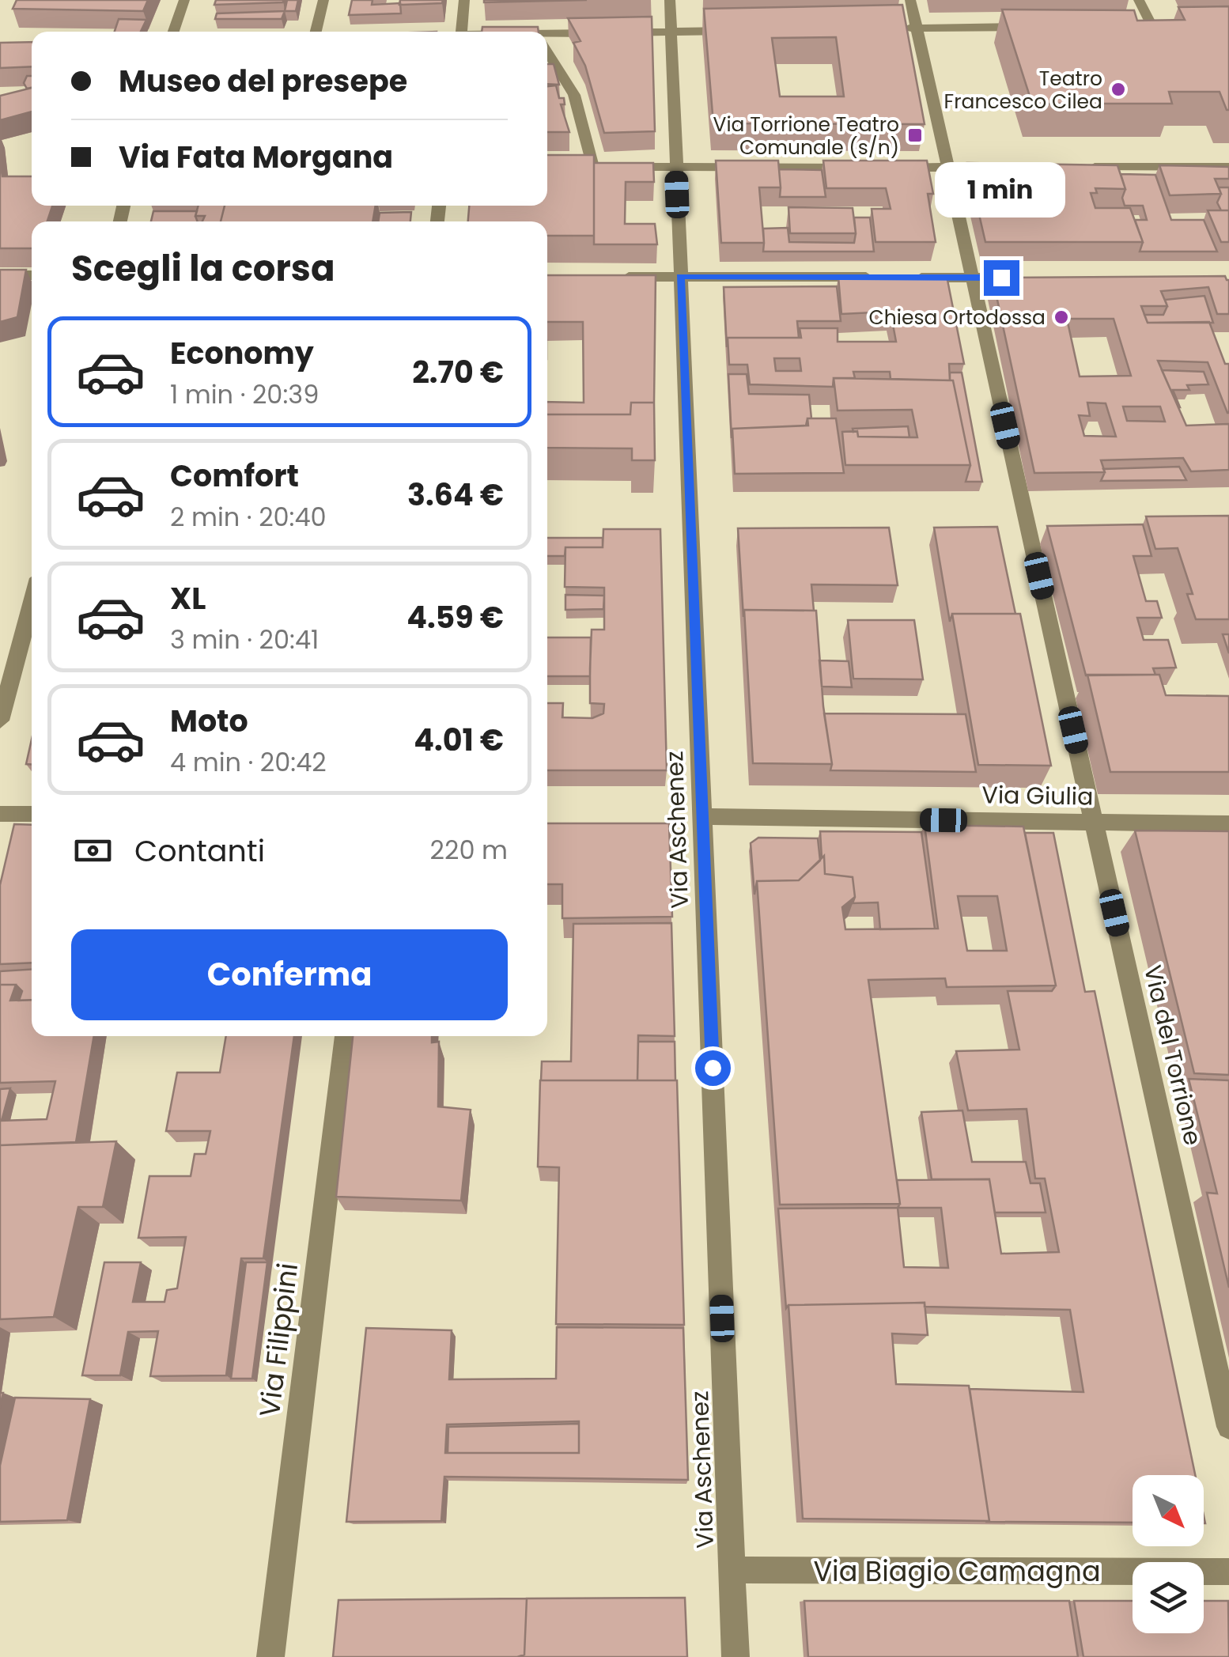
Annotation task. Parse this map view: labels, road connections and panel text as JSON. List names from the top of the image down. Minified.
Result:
{"streets":{"street":["Via Giulia","Via Aschenez","Via del Torrione","Via Filippini","Via Biagio Camagna"]},"crossings":[["Via Giulia","Via Aschenez"],["Via Giulia","Via del Torrione"],["Via Aschenez","Via Biagio Camagna"]],"places":{"other":["Teatro Francesco Cilea","Chiesa Ortodossa"],"transit":["Via Torrione Teatro Comunale (s/n)"]},"north":"bottom right","page":{"banner":["Museo del presepe","Via Fata Morgana"],"bubble":"1 min","heading":"Scegli la corsa","list":[{"name":"Economy","note":"1 min · 20:39","value":"2.70 €"},{"name":"Comfort","note":"2 min · 20:40","value":"3.64 €"},{"name":"XL","note":"3 min · 20:41","value":"4.59 €"},{"name":"Moto","note":"4 min · 20:42","value":"4.01 €"}],"pay":["Contanti","220 m"],"buttons":"Conferma"}}
